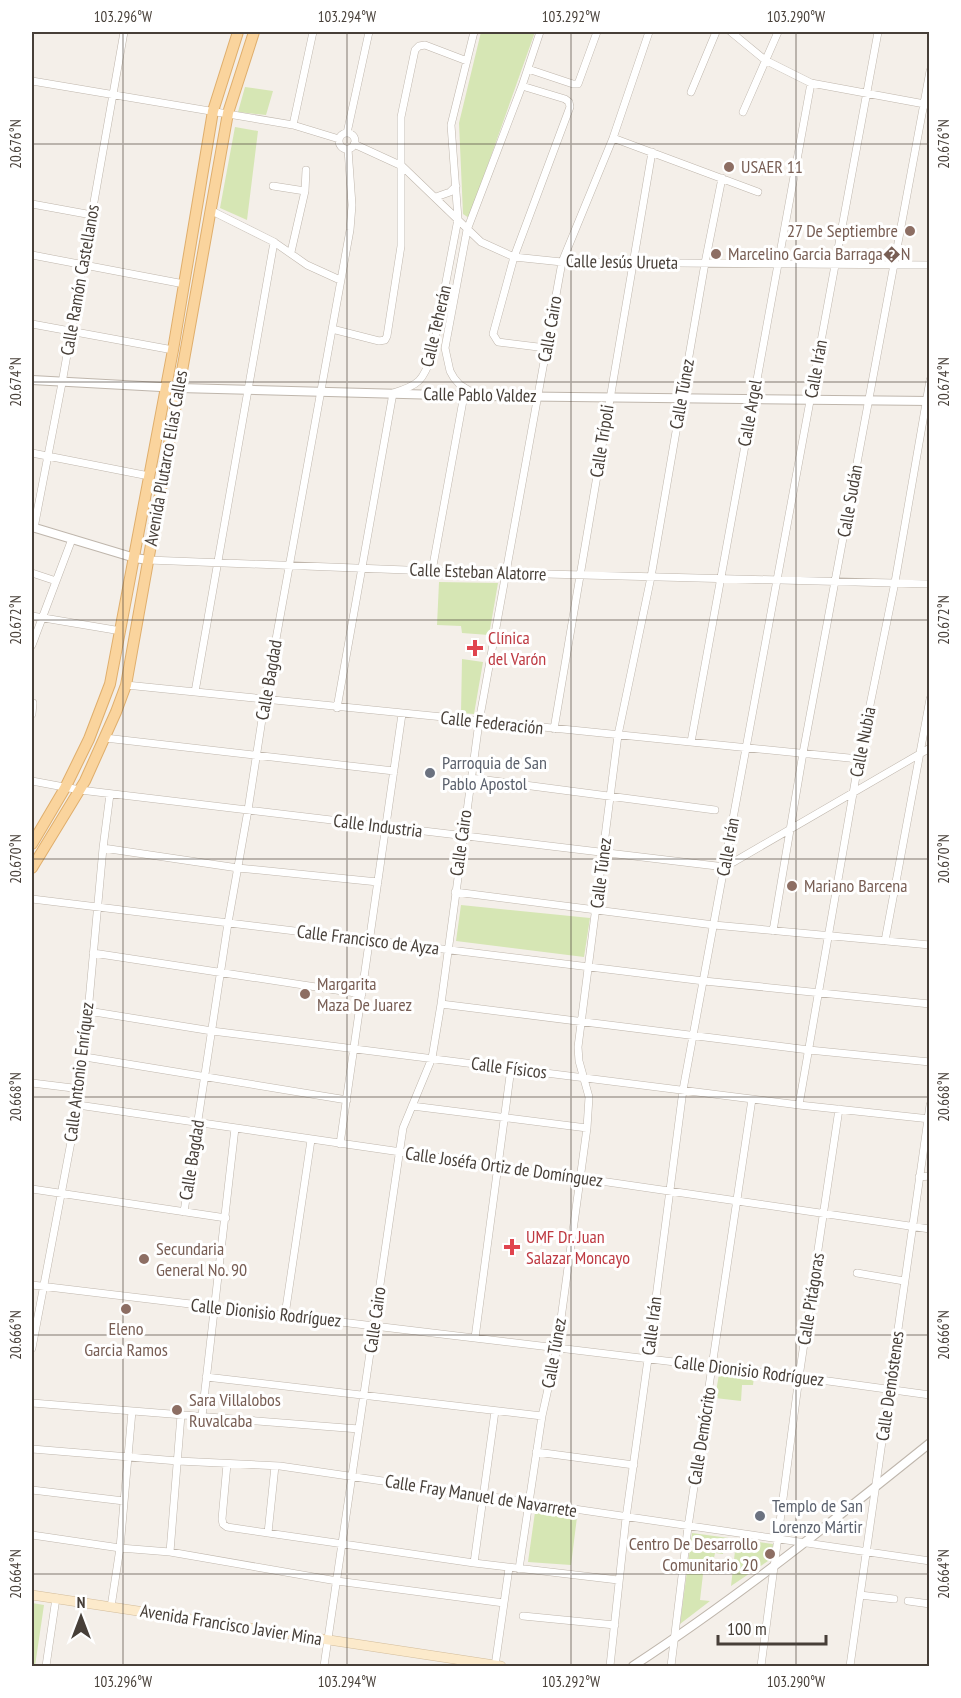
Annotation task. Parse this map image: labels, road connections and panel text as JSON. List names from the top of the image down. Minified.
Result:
{"streets":{"main road":["Avenida Plutarco Elías Calles","Avenida Francisco Javier Mina"],"street":["Calle Jesús Urueta","Calle Ramón Castellanos","Calle Teherán","Calle Cairo","Calle Irán","Calle Túnez","Calle Pablo Valdez","Calle Argel","Calle Trípoli","Calle Sudán","Calle Esteban Alatorre","Calle Bagdad","Calle Federación","Calle Nubia","Calle Industria","Calle Francisco de Ayza","Calle Físicos","Calle Antonio Enríquez","Calle Joséfa Ortiz de Domínguez","Calle Pitágoras","Calle Dionisio Rodríguez","Calle Demóstenes","Calle Demócrito","Calle Fray Manuel de Navarrete"]},"crossings":[["Calle Jesús Urueta","Calle Teherán"],["Calle Jesús Urueta","Calle Cairo"],["Calle Jesús Urueta","Calle Irán"],["Calle Jesús Urueta","Calle Túnez"],["Calle Jesús Urueta","Calle Argel"],["Calle Jesús Urueta","Calle Trípoli"],["Calle Jesús Urueta","Calle Sudán"],["Calle Jesús Urueta","Calle Bagdad"],["Calle Ramón Castellanos","Calle Pablo Valdez"],["Calle Ramón Castellanos","Calle Esteban Alatorre"],["Calle Teherán","Calle Pablo Valdez"],["Calle Cairo","Calle Pablo Valdez"],["Calle Cairo","Calle Esteban Alatorre"],["Calle Cairo","Calle Federación"],["Calle Cairo","Calle Industria"],["Calle Cairo","Calle Francisco de Ayza"],["Calle Cairo","Calle Físicos"],["Calle Cairo","Calle Joséfa Ortiz de Domínguez"],["Calle Cairo","Calle Dionisio Rodríguez"],["Calle Cairo","Calle Fray Manuel de Navarrete"],["Calle Cairo","Avenida Francisco Javier Mina"],["Calle Irán","Calle Pablo Valdez"],["Calle Irán","Calle Esteban Alatorre"],["Calle Irán","Calle Federación"],["Calle Irán","Calle Industria"],["Calle Irán","Calle Francisco de Ayza"],["Calle Irán","Calle Físicos"],["Calle Irán","Calle Joséfa Ortiz de Domínguez"],["Calle Irán","Calle Dionisio Rodríguez"],["Calle Irán","Calle Fray Manuel de Navarrete"],["Calle Túnez","Calle Pablo Valdez"],["Calle Túnez","Calle Esteban Alatorre"],["Calle Túnez","Calle Federación"],["Calle Túnez","Calle Industria"],["Calle Túnez","Calle Francisco de Ayza"],["Calle Túnez","Calle Físicos"],["Calle Túnez","Calle Joséfa Ortiz de Domínguez"],["Calle Túnez","Calle Dionisio Rodríguez"],["Calle Túnez","Calle Fray Manuel de Navarrete"],["Calle Pablo Valdez","Calle Argel"],["Calle Pablo Valdez","Calle Trípoli"],["Calle Pablo Valdez","Avenida Plutarco Elías Calles"],["Calle Pablo Valdez","Calle Sudán"],["Calle Pablo Valdez","Calle Bagdad"],["Calle Pablo Valdez","Calle Nubia"],["Calle Argel","Calle Esteban Alatorre"],["Calle Argel","Calle Federación"],["Calle Trípoli","Calle Esteban Alatorre"],["Calle Trípoli","Calle Federación"],["Avenida Plutarco Elías Calles","Calle Esteban Alatorre"],["Avenida Plutarco Elías Calles","Calle Federación"],["Avenida Plutarco Elías Calles","Calle Industria"],["Calle Sudán","Calle Esteban Alatorre"],["Calle Sudán","Calle Federación"],["Calle Esteban Alatorre","Calle Bagdad"],["Calle Esteban Alatorre","Calle Nubia"],["Calle Bagdad","Calle Federación"],["Calle Bagdad","Calle Industria"],["Calle Bagdad","Calle Francisco de Ayza"],["Calle Bagdad","Calle Físicos"],["Calle Bagdad","Calle Joséfa Ortiz de Domínguez"],["Calle Federación","Calle Nubia"],["Calle Nubia","Calle Francisco de Ayza"],["Calle Nubia","Calle Físicos"],["Calle Industria","Calle Antonio Enríquez"],["Calle Francisco de Ayza","Calle Antonio Enríquez"],["Calle Físicos","Calle Antonio Enríquez"],["Calle Físicos","Calle Pitágoras"],["Calle Físicos","Calle Demóstenes"],["Calle Físicos","Calle Demócrito"],["Calle Antonio Enríquez","Calle Joséfa Ortiz de Domínguez"],["Calle Antonio Enríquez","Calle Dionisio Rodríguez"],["Calle Joséfa Ortiz de Domínguez","Calle Pitágoras"],["Calle Joséfa Ortiz de Domínguez","Calle Demóstenes"],["Calle Joséfa Ortiz de Domínguez","Calle Demócrito"],["Calle Pitágoras","Calle Dionisio Rodríguez"],["Calle Pitágoras","Calle Fray Manuel de Navarrete"],["Calle Dionisio Rodríguez","Calle Demóstenes"],["Calle Dionisio Rodríguez","Calle Demócrito"],["Calle Demóstenes","Calle Fray Manuel de Navarrete"],["Calle Demócrito","Calle Fray Manuel de Navarrete"]],"places":{"other":["USAER 11","27 De Septiembre","Marcelino Garcia Barraga�N","Parroquia de San Pablo Apostol","Mariano Barcena","Margarita Maza De Juarez","Secundaria General No. 90","Eleno Garcia Ramos","Sara Villalobos Ruvalcaba","Templo de San Lorenzo Mártir","Centro De Desarrollo Comunitario 20"],"health":["Clínica del Varón","UMF Dr. Juan Salazar Moncayo"]},"scale_bar":"100 m","north":"top","coordinates":["103.296°W","103.294°W","103.292°W","103.290°W","20.676°N","20.674°N","20.672°N","20.670°N","20.668°N","20.666°N","20.664°N"]}
